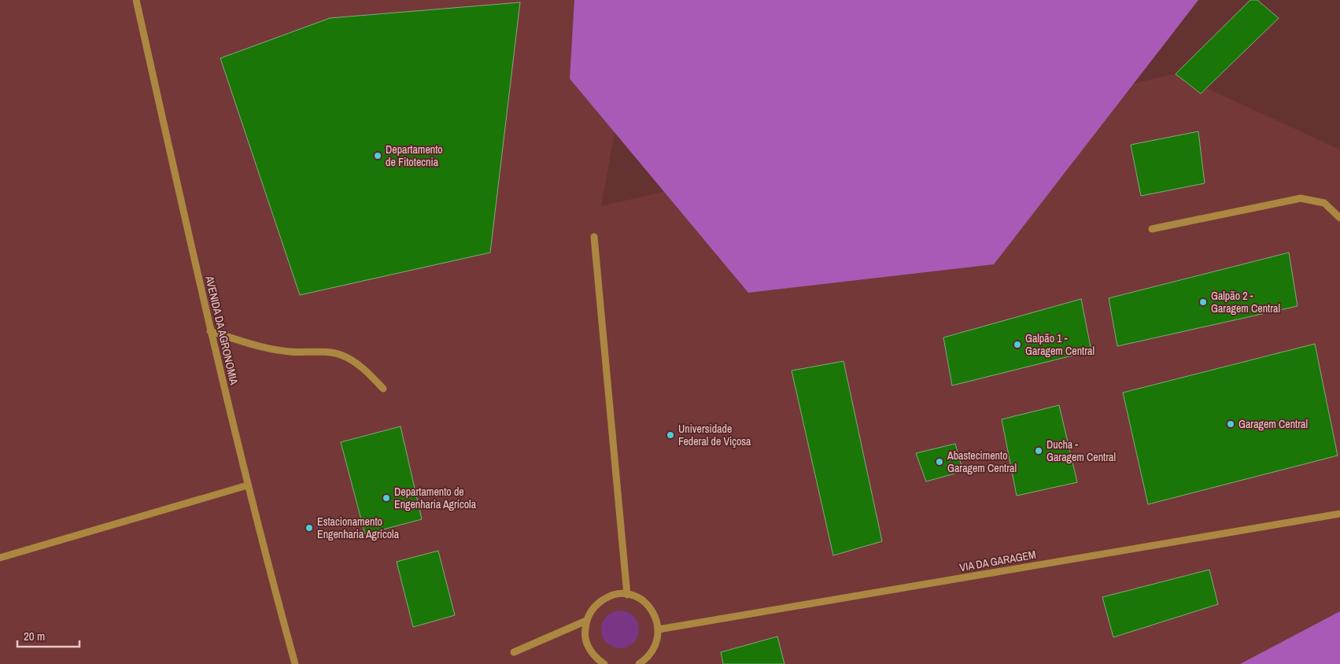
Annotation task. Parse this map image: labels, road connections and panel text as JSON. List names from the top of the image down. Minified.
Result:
{"streets":{"street":["AVENIDA DA AGRONOMIA","VIA DA GARAGEM"]},"places":["Departamento de Fitotecnia","Galpão 2 - Garagem Central","Galpão 1 - Garagem Central","Garagem Central","Universidade Federal de Viçosa","Ducha - Garagem Central","Abastecimento Garagem Central","Departamento de Engenharia Agrícola","Estacionamento Engenharia Agrícola"],"scale_bar":"20 m"}
